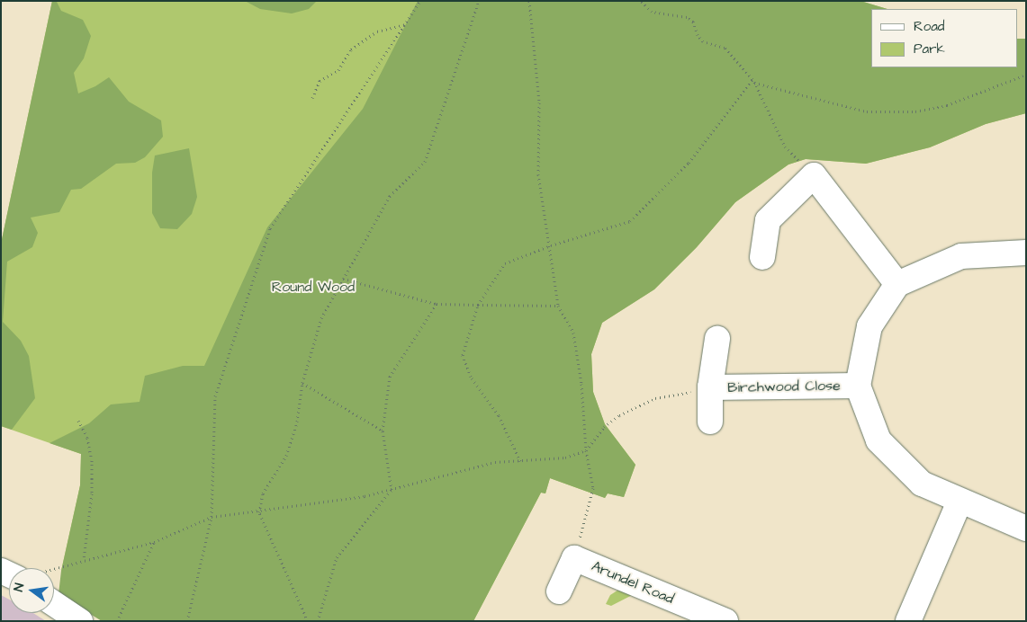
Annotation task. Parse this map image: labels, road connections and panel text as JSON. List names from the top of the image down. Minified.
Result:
{"streets":{"street":["Birchwood Close","Arundel Road"]},"parks":["Round Wood"],"legend":["Road","Park"],"north":"left"}
